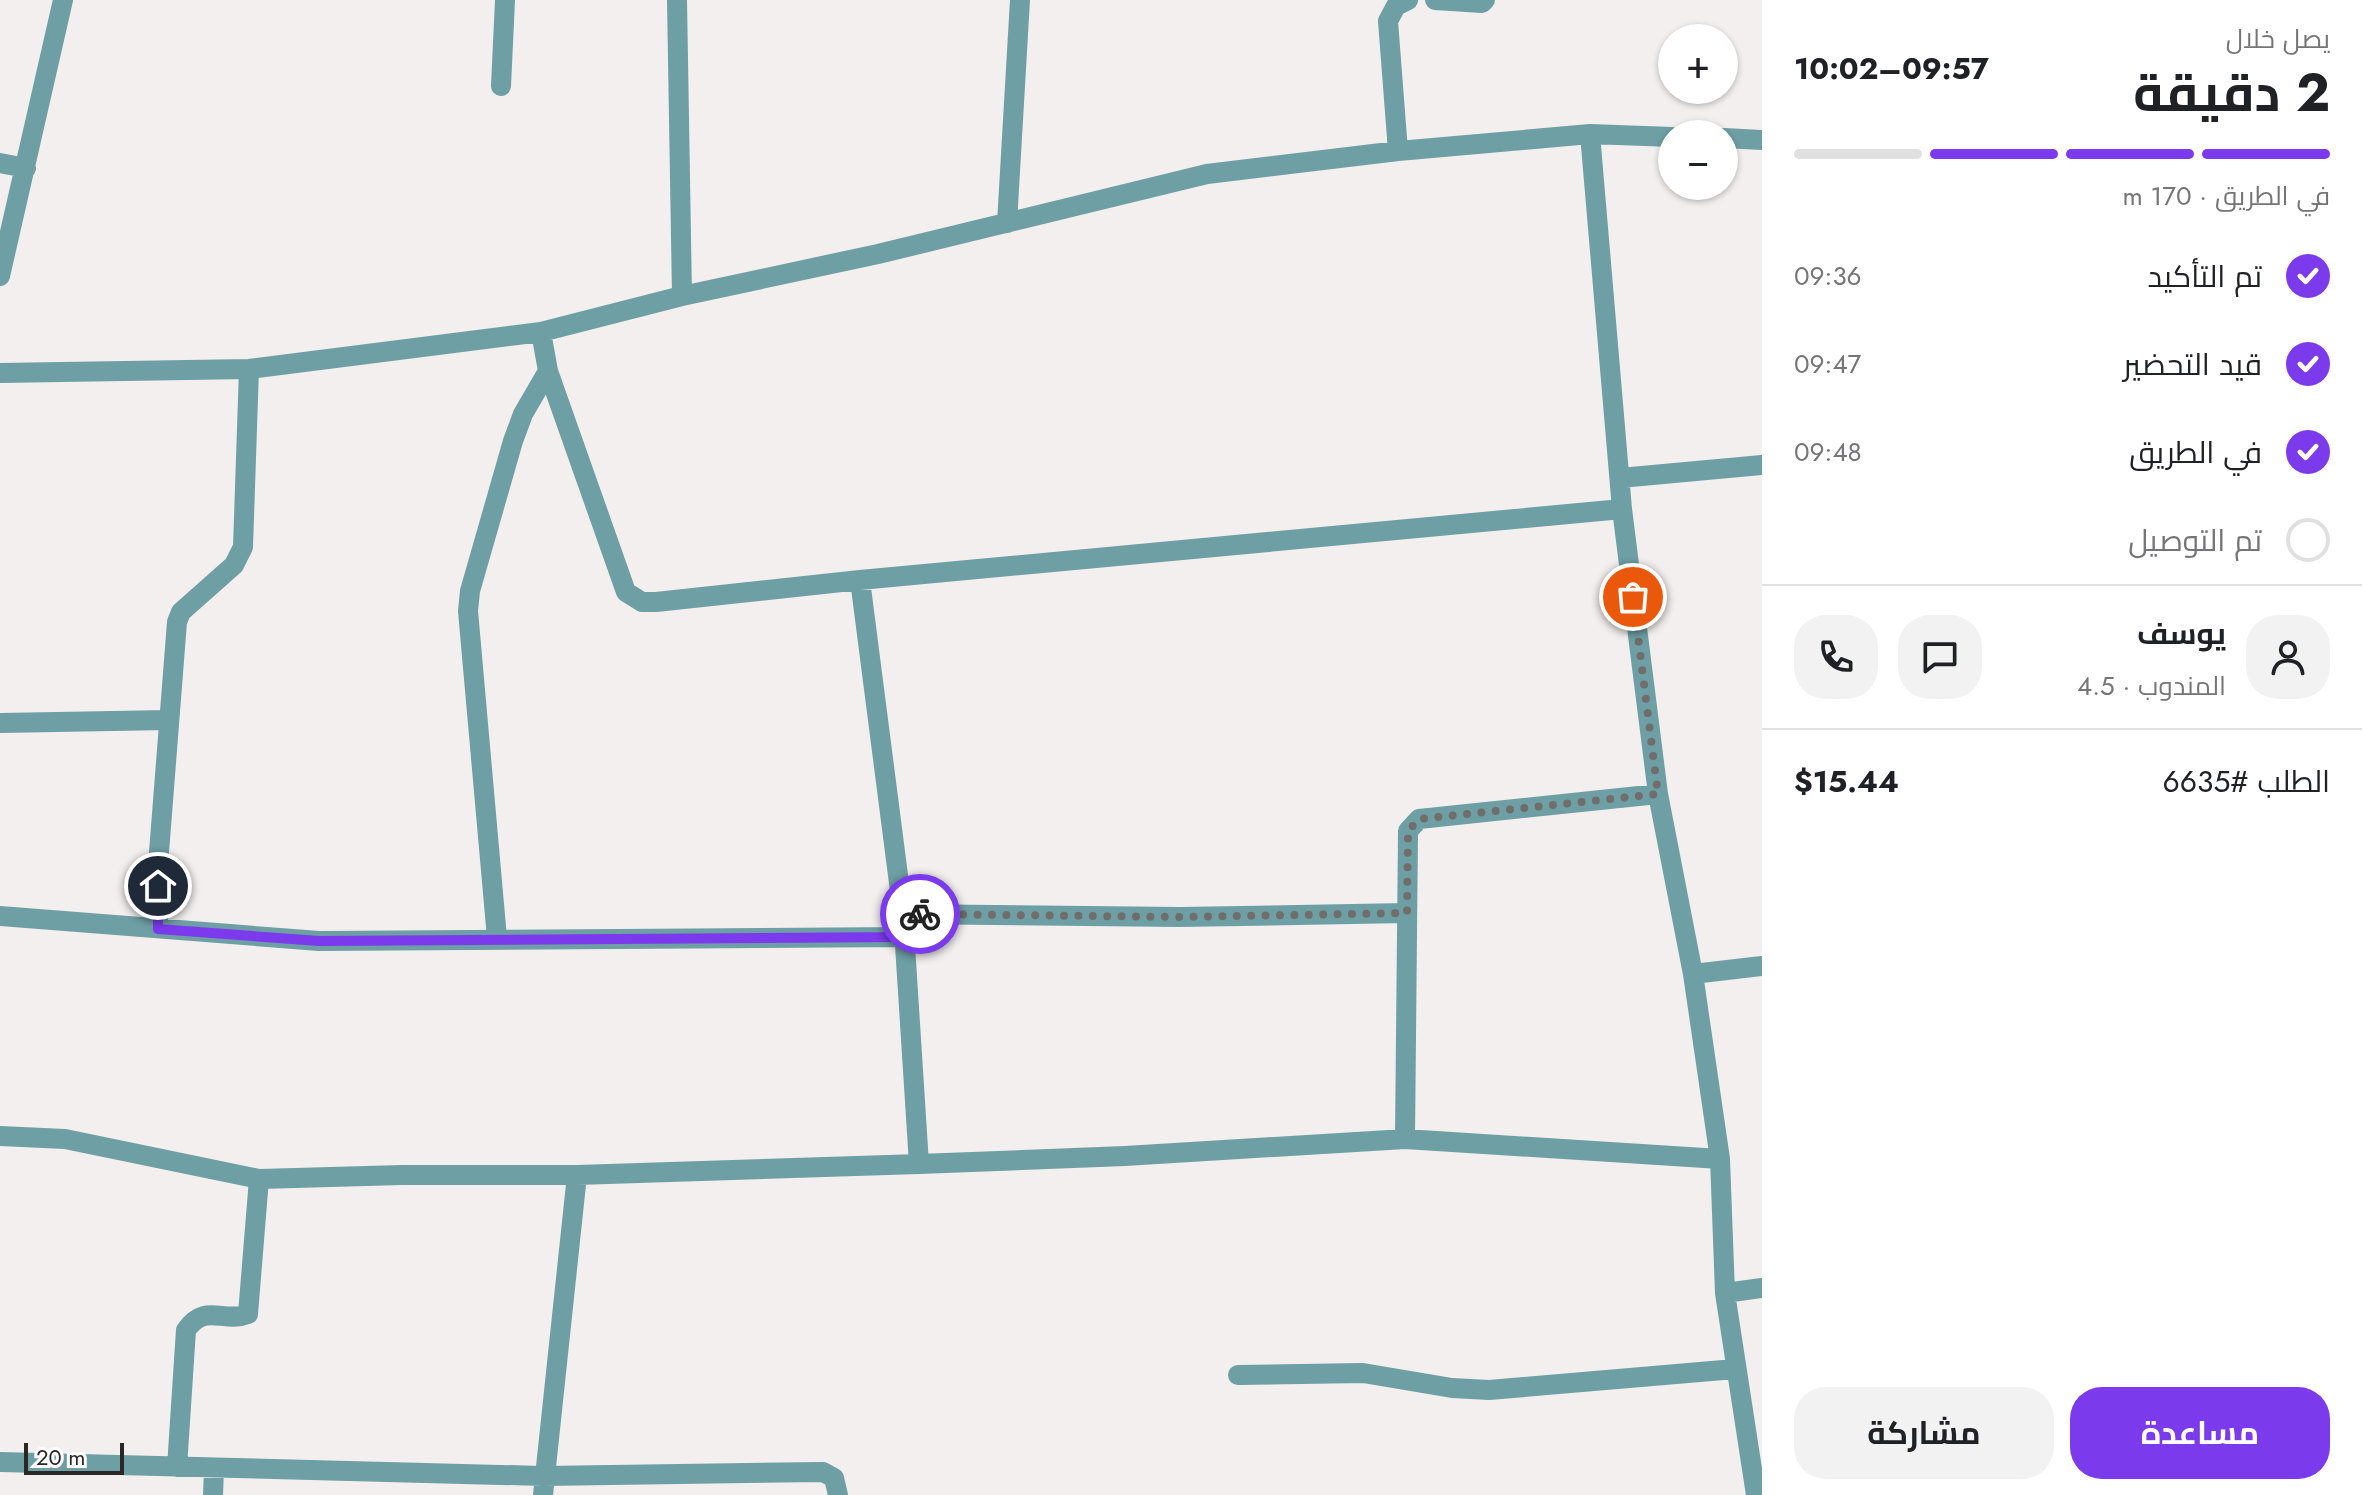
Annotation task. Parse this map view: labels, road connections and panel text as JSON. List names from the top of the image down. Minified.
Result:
{"scale_bar":"20 m","page":{"heading":["2 دقيقة","يصل خلال","09:57–10:02"],"panel":["يوسف","المندوب · 4.5","الطلب #6635","$15.44"],"map_buttons":["+","−"],"bar":"في الطريق · 170 m","list":[["تم التأكيد","09:36"],["قيد التحضير","09:47"],["في الطريق","09:48"],"تم التوصيل"],"buttons":["مساعدة","مشاركة"],"scale":"20 m"}}
